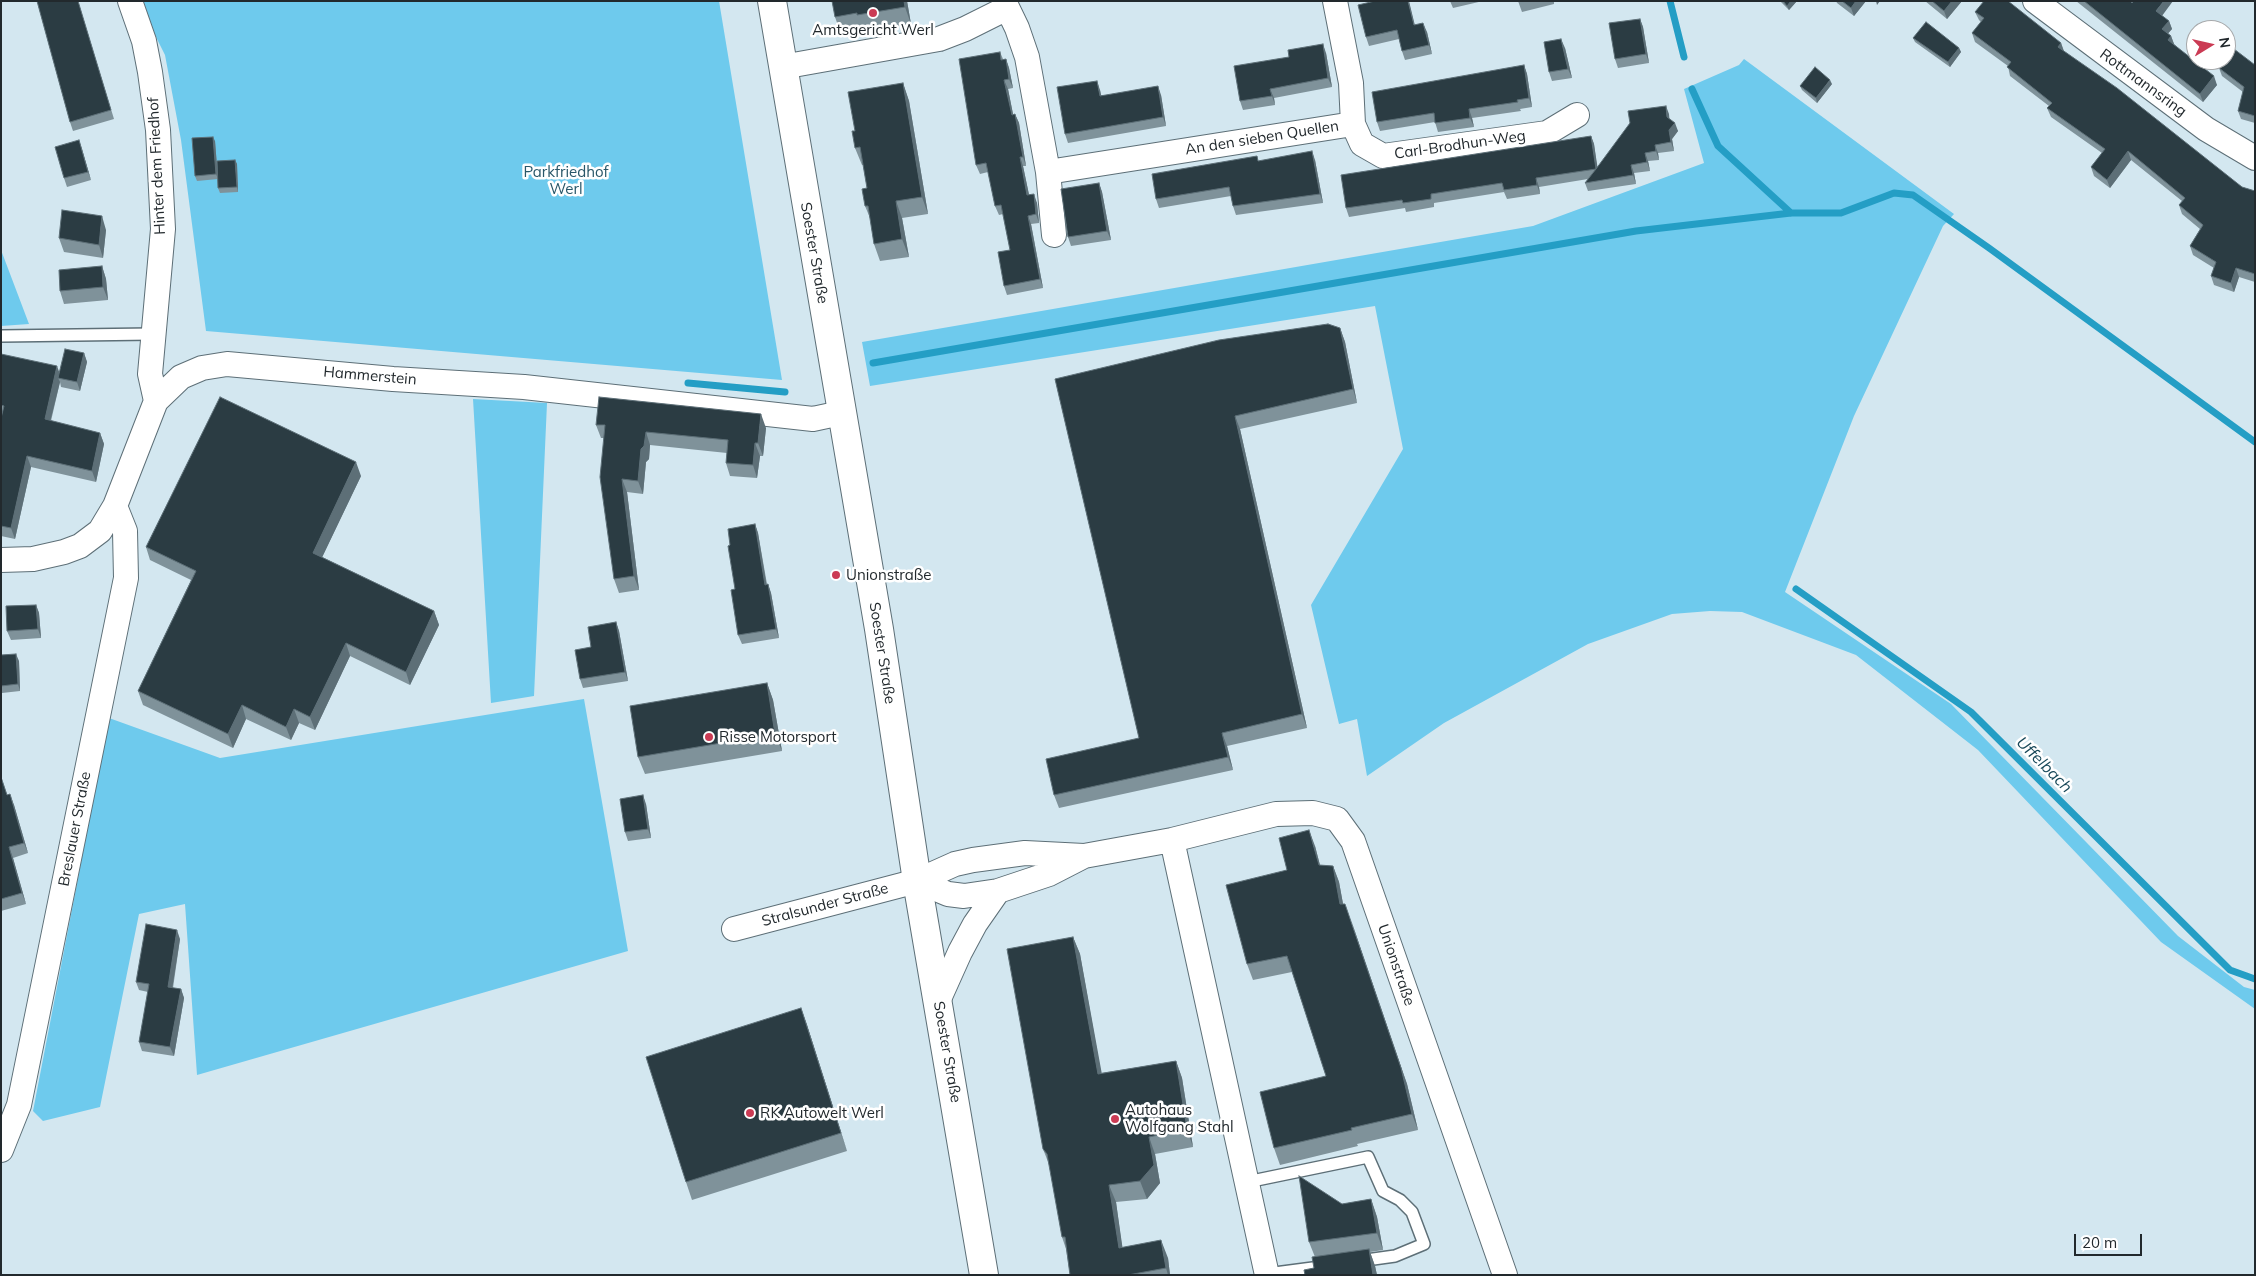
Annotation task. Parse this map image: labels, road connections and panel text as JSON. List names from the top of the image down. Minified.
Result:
{"streets":{"main road":["Soester Straße"],"street":["Rottmannsring","An den sieben Quellen","Carl-Brodhun-Weg","Hinter dem Friedhof","Hammerstein","Breslauer Straße","Stralsunder Straße","Unionstraße"]},"crossings":[["An den sieben Quellen","Carl-Brodhun-Weg"],["Hinter dem Friedhof","Hammerstein"],["Soester Straße","Hammerstein"],["Soester Straße","Stralsunder Straße"],["Soester Straße","Unionstraße"],["Hammerstein","Breslauer Straße"],["Stralsunder Straße","Unionstraße"]],"water":["Uffelbach"],"parks":["Parkfriedhof Werl"],"places":["Amtsgericht Werl","Unionstraße","Risse Motorsport","RK Autowelt Werl","Autohaus Wolfgang Stahl"],"scale_bar":"20 m","north":"right"}
